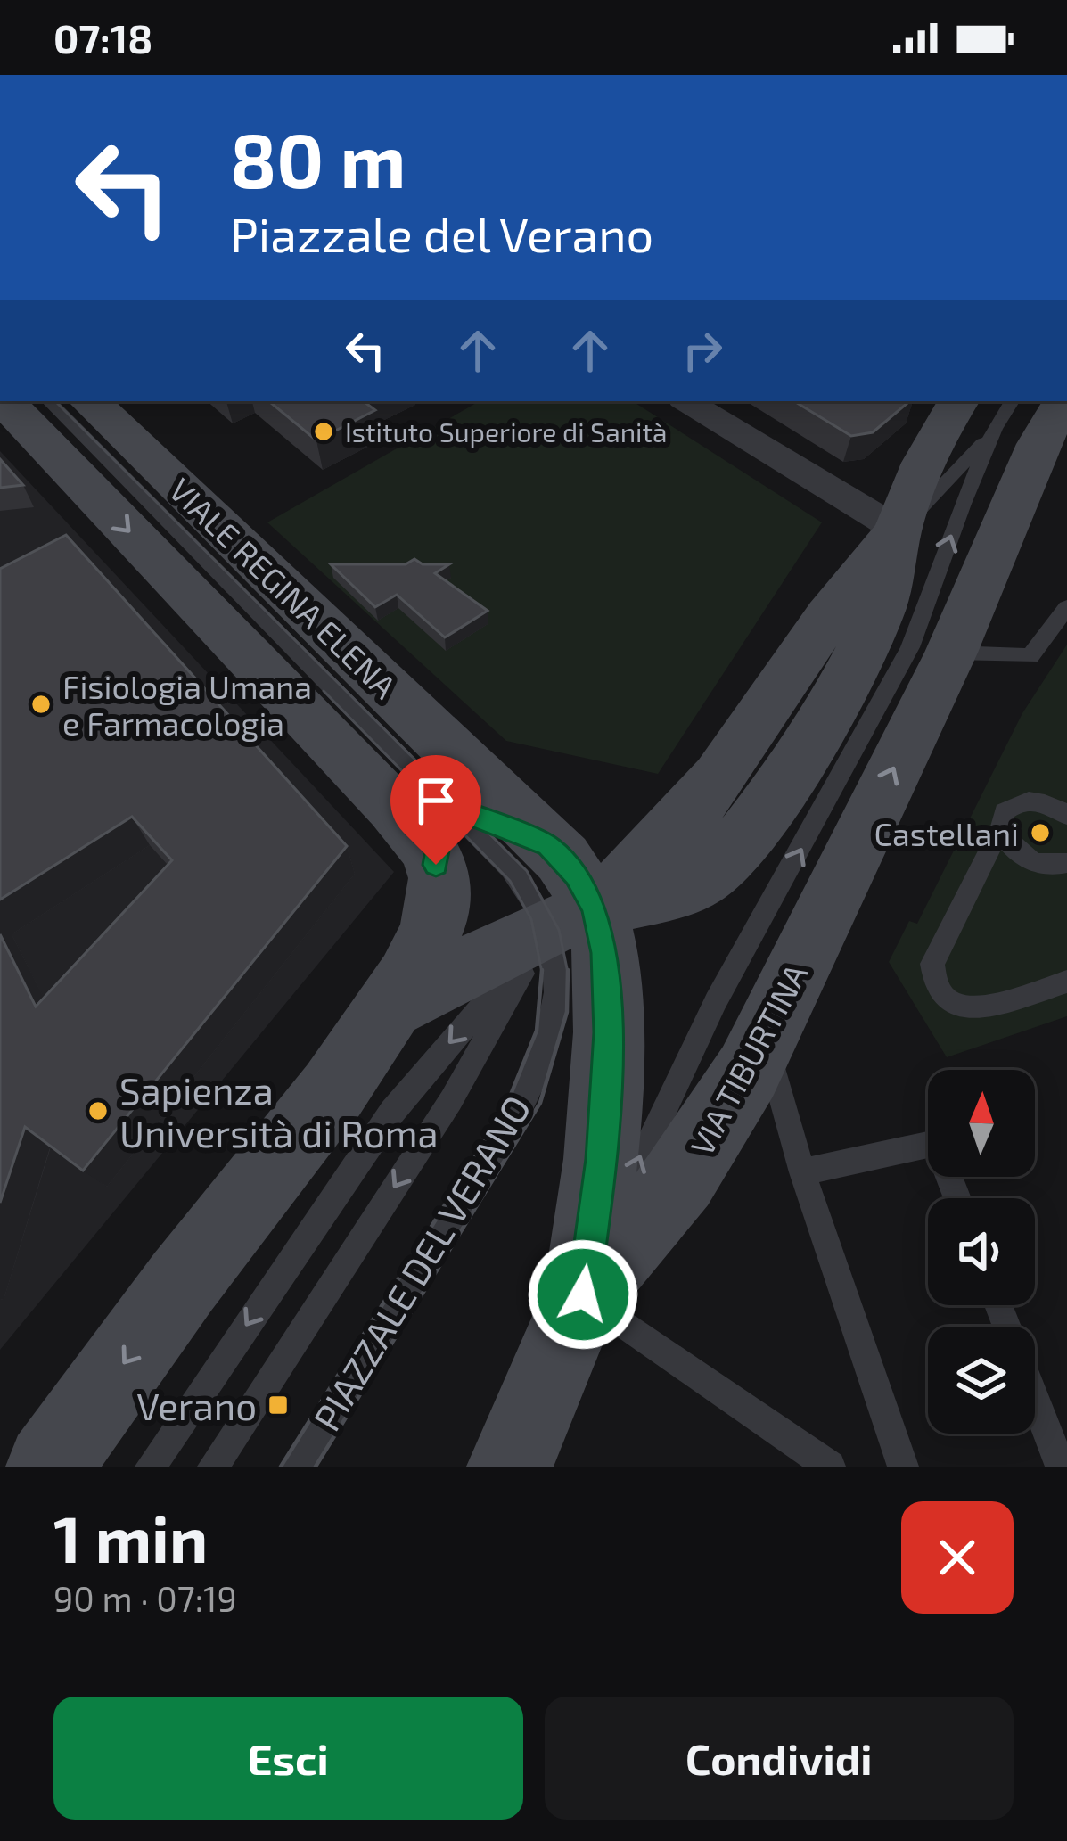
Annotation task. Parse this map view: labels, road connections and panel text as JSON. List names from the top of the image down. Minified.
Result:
{"streets":{"main road":["VIALE REGINA ELENA","VIA TIBURTINA","PIAZZALE DEL VERANO"]},"crossings":[["VIALE REGINA ELENA","PIAZZALE DEL VERANO"],["VIA TIBURTINA","PIAZZALE DEL VERANO"]],"places":{"other":["Istituto Superiore di Sanità","Fisiologia Umana e Farmacologia","Castellani","Sapienza Università di Roma"],"transit":["Verano"]},"north":"top","page":{"status":"07:18","turn":["80 m","Piazzale del Verano"],"heading":["1 min","90 m · 07:19"],"buttons":["Esci","Condividi"]}}
